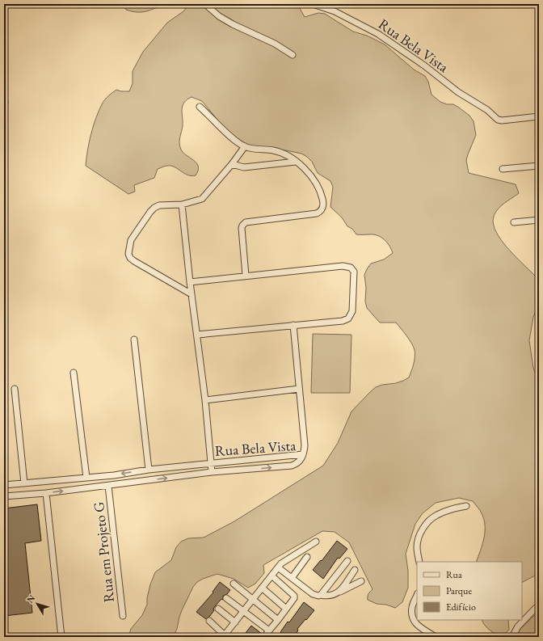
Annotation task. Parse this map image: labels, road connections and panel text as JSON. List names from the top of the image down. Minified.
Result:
{"streets":{"street":["Rua Bela Vista","Rua em Projeto G"]},"crossings":[["Rua Bela Vista","Rua em Projeto G"]],"legend":["Rua","Parque","Edifício"],"north":"top left"}
